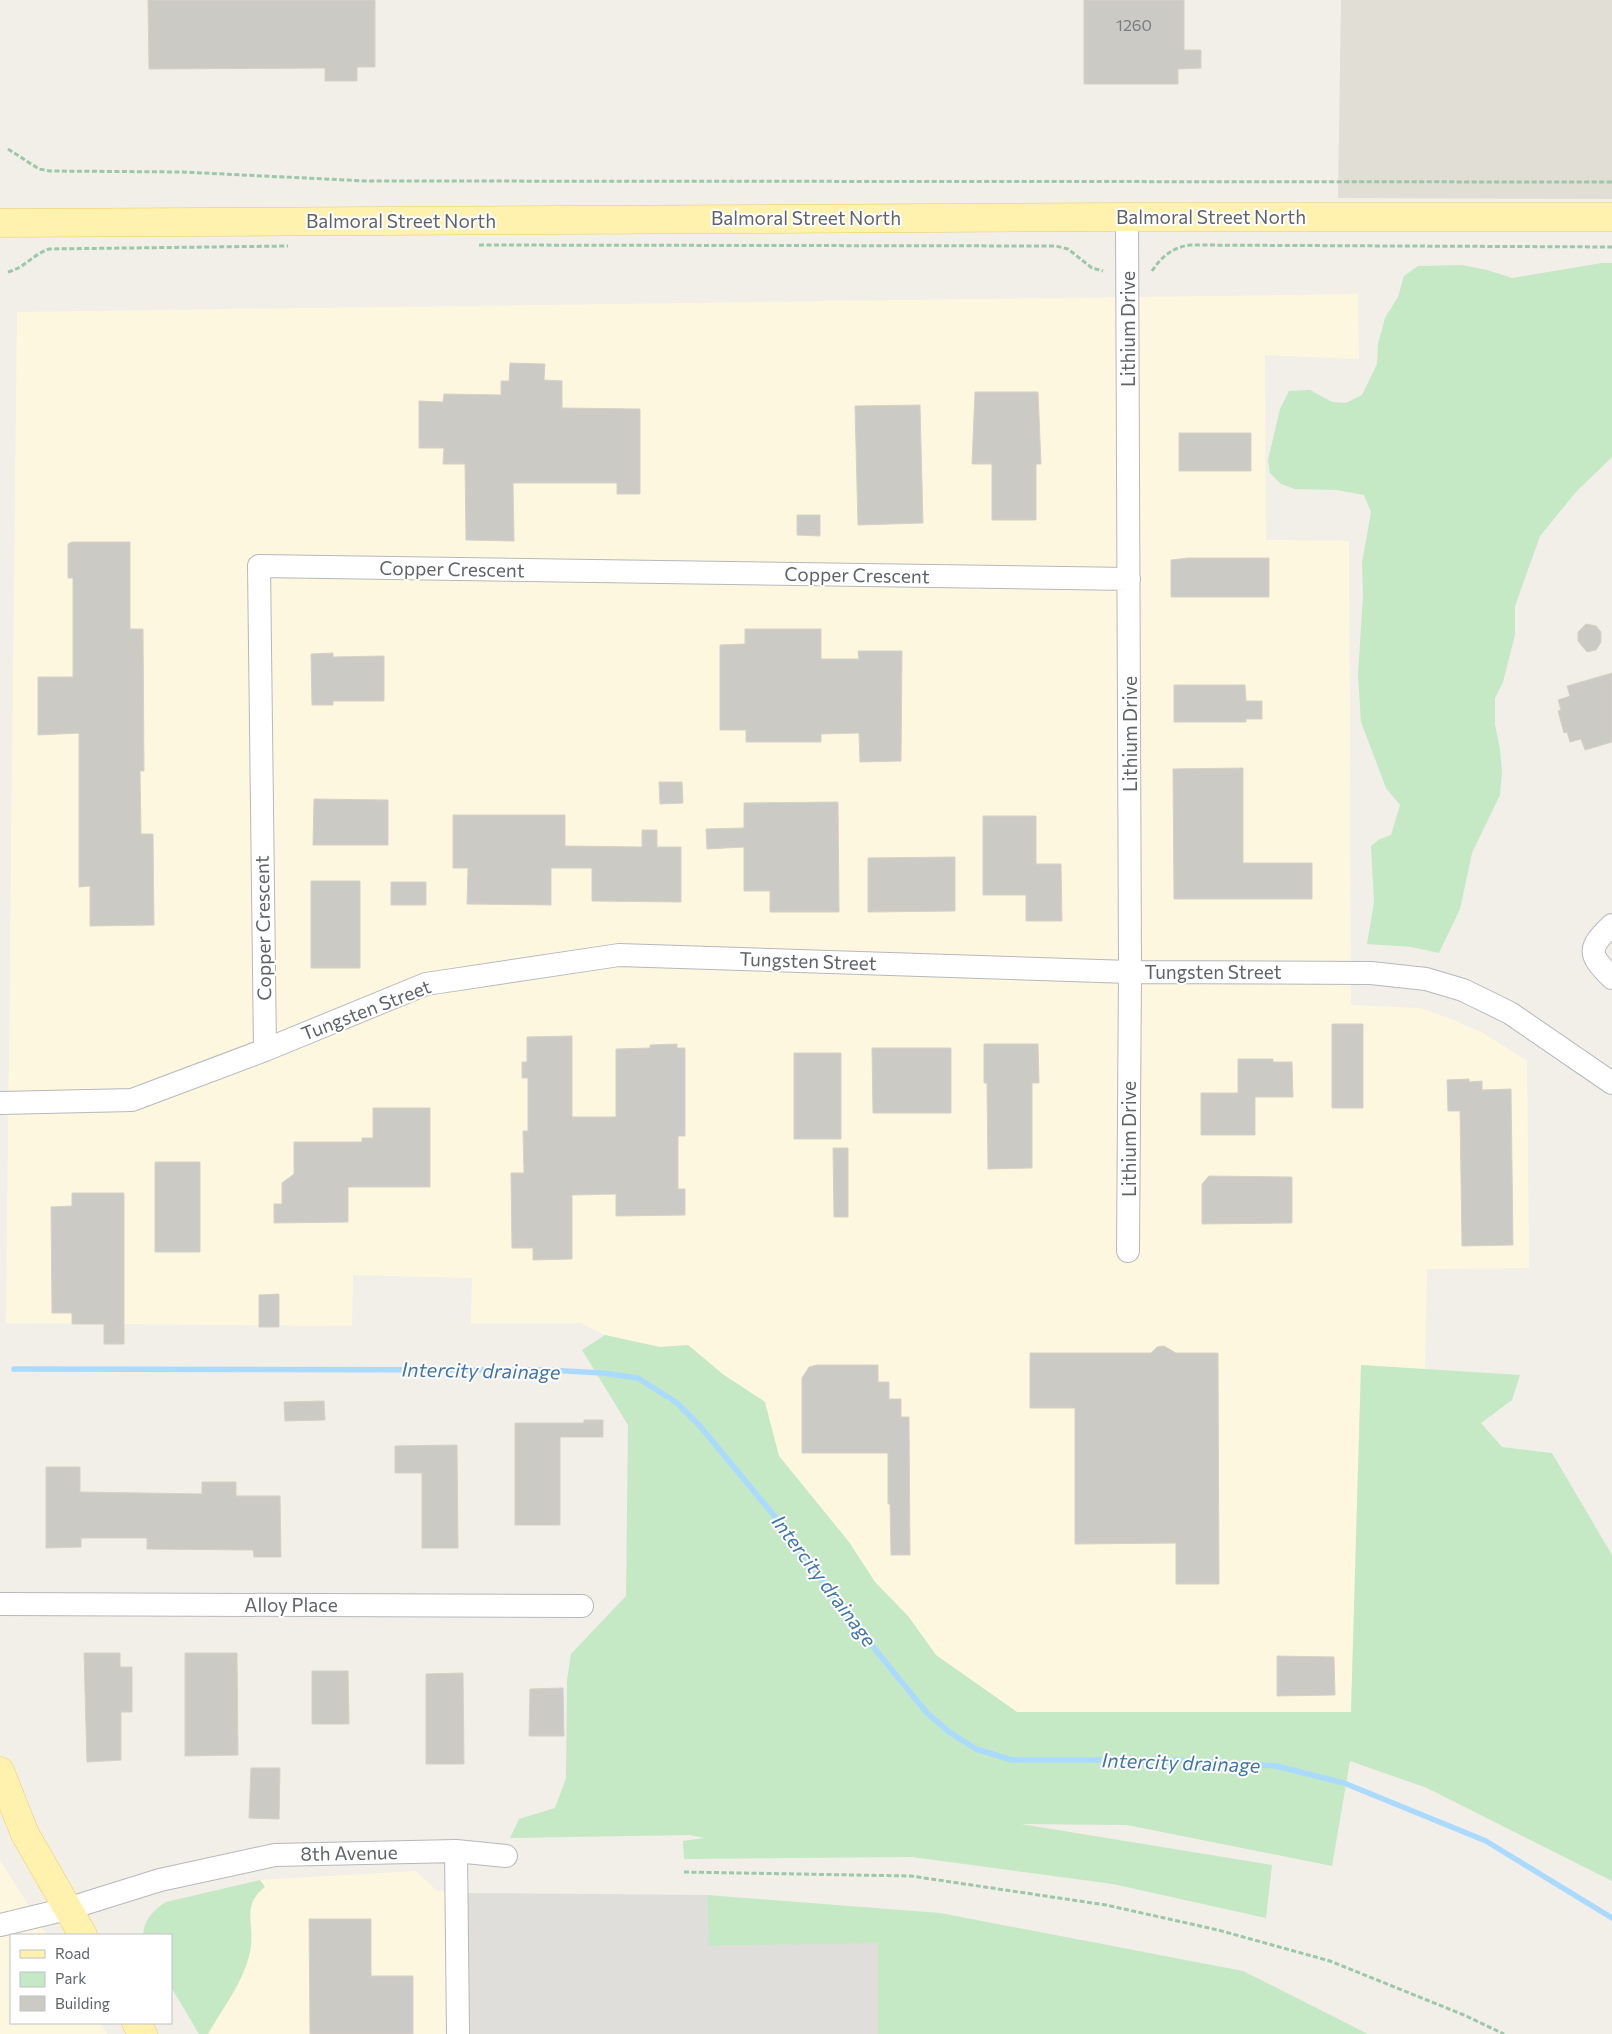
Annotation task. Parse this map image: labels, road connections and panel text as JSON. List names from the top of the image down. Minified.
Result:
{"streets":{"main road":["Balmoral Street North"],"street":["Lithium Drive","Copper Crescent","Tungsten Street","Alloy Place","8th Avenue"]},"crossings":[["Balmoral Street North","Lithium Drive"],["Lithium Drive","Copper Crescent"],["Lithium Drive","Tungsten Street"],["Copper Crescent","Tungsten Street"]],"water":["Intercity drainage"],"house_numbers":["1260"],"legend":["Road","Park","Building"]}
